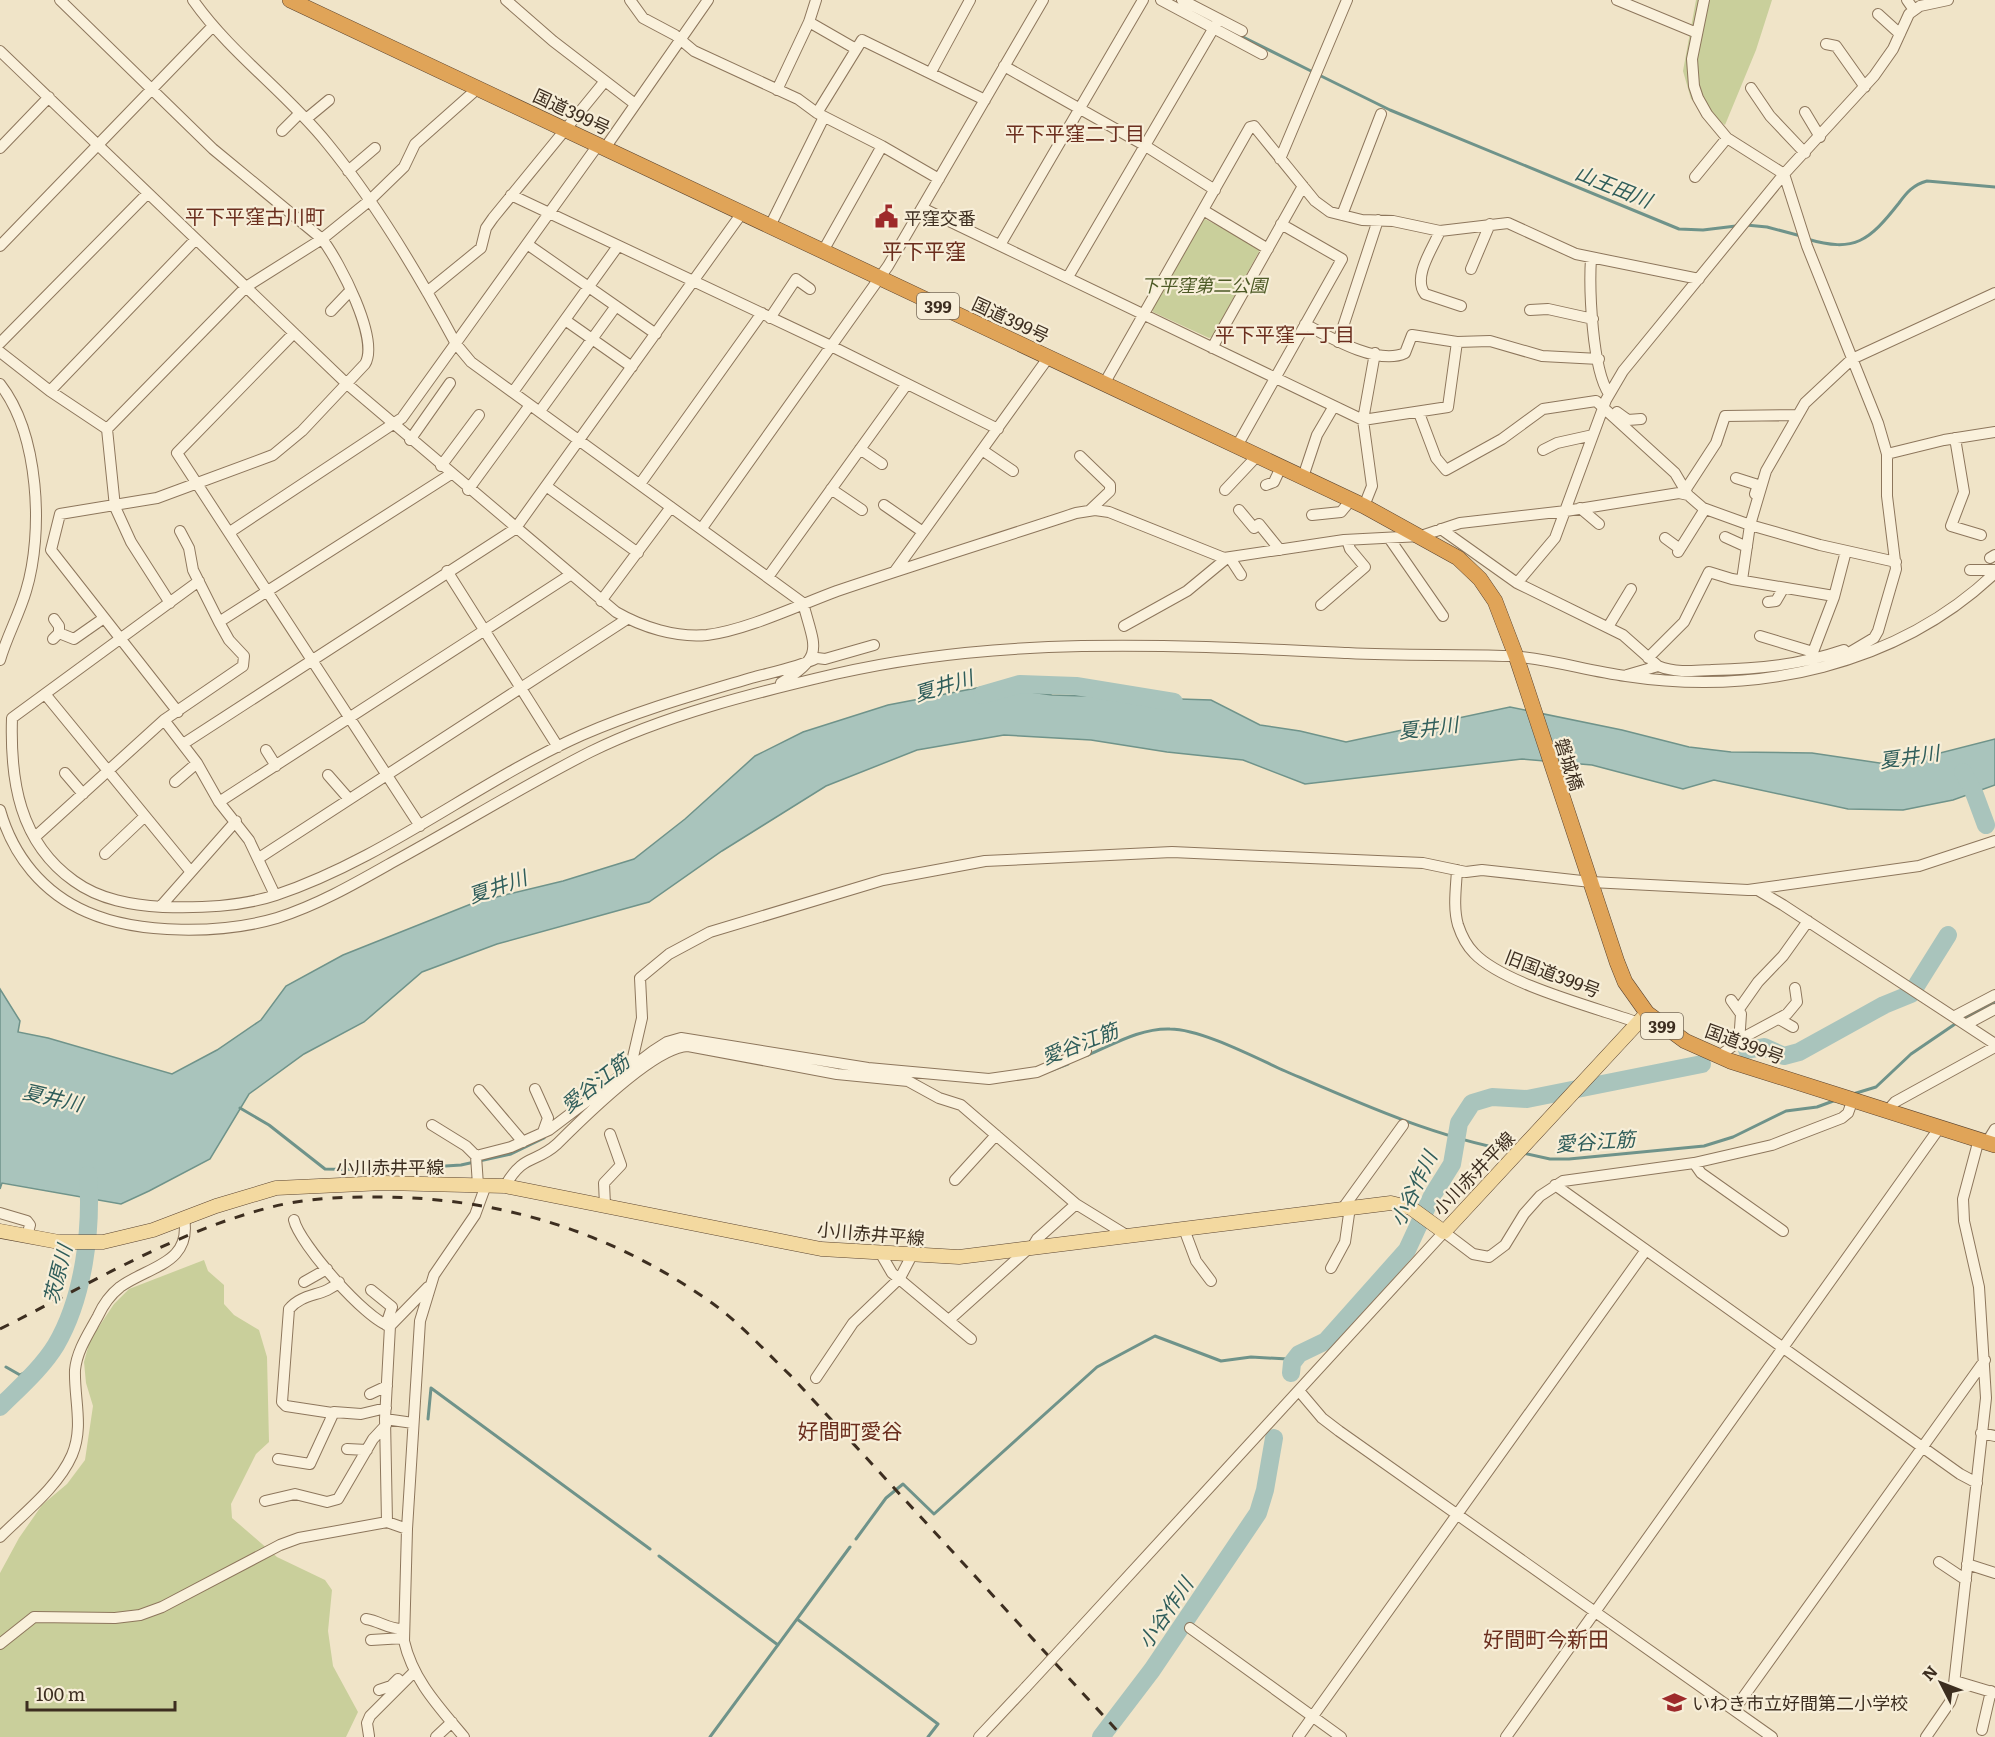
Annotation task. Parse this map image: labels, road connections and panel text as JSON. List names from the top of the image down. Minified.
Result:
{"streets":{"highway":["国道399号","399","磐城橋"],"main road":["小川赤井平線"],"street":["旧国道399号"]},"crossings":[["国道399号","磐城橋"],["国道399号","旧国道399号"],["国道399号","小川赤井平線"],["旧国道399号","小川赤井平線"]],"districts":["平下平窪二丁目","平下平窪古川町","平下平窪","平下平窪一丁目","好間町愛谷","好間町今新田"],"water":["山王田川","夏井川","愛谷江筋","小谷作川","茨原川"],"parks":["下平窪第二公園"],"places":{"public building":["平窪交番"],"school or university":["いわき市立好間第二小学校"]},"scale_bar":"100 m","north":"top left"}
